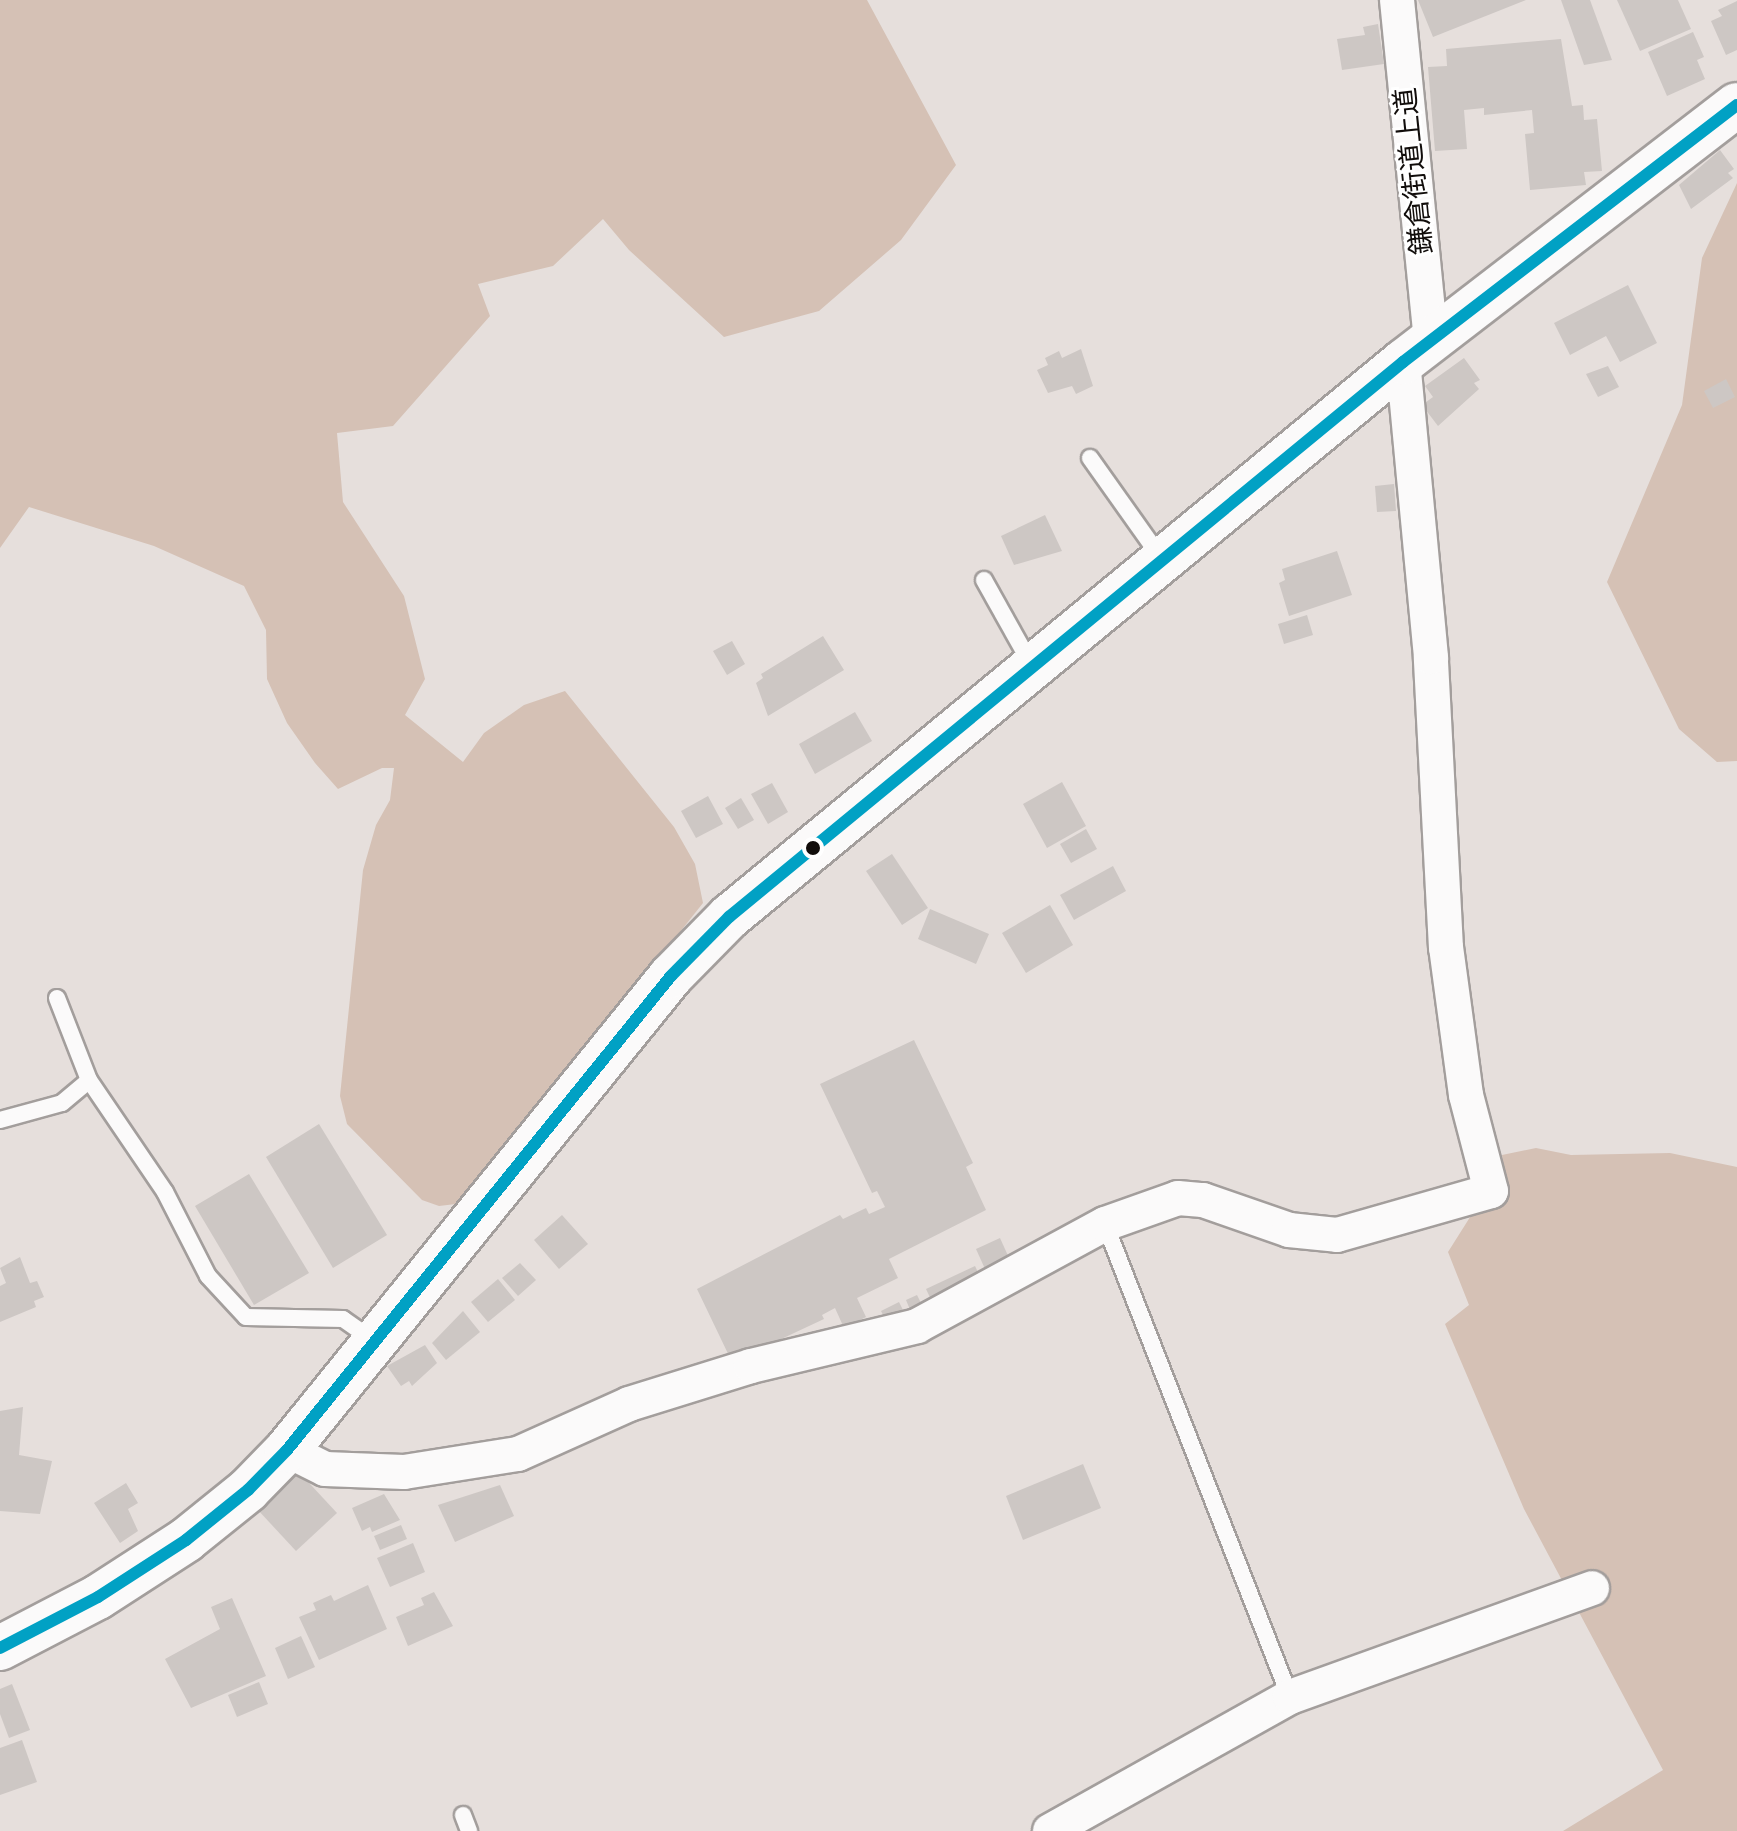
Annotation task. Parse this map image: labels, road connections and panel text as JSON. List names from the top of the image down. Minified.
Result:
{"streets":{"street":["鎌倉街道上道"]}}
